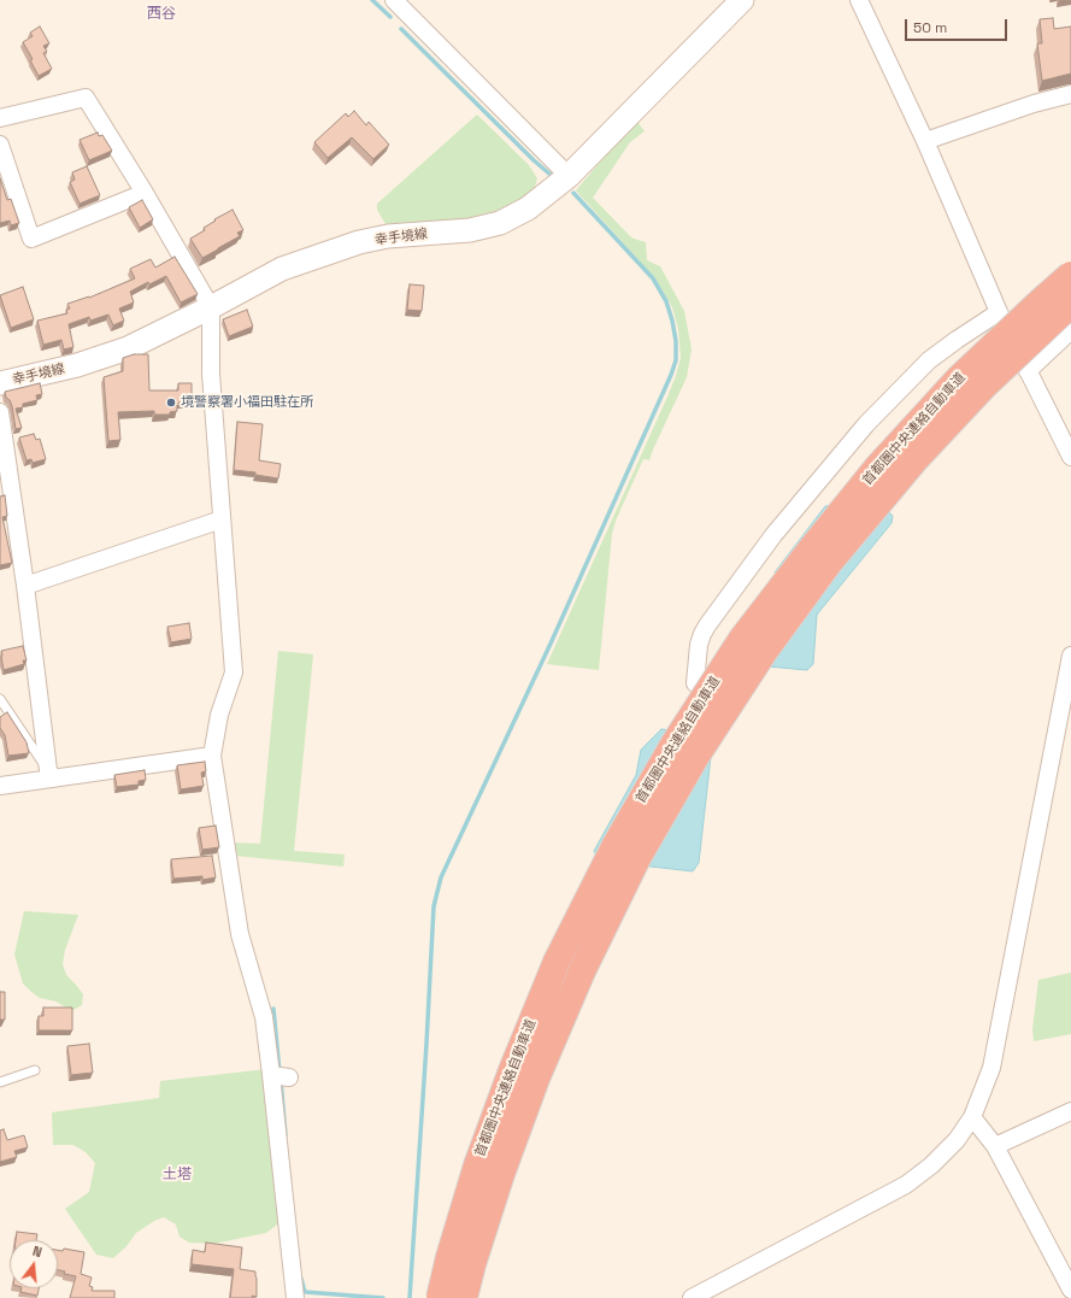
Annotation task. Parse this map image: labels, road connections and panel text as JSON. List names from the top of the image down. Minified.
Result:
{"streets":{"highway":["首都圏中央連絡自動車道"],"main road":["幸手境線"]},"districts":["西谷","土塔"],"places":["境警察署小福田駐在所"],"scale_bar":"50 m","north":"top"}
